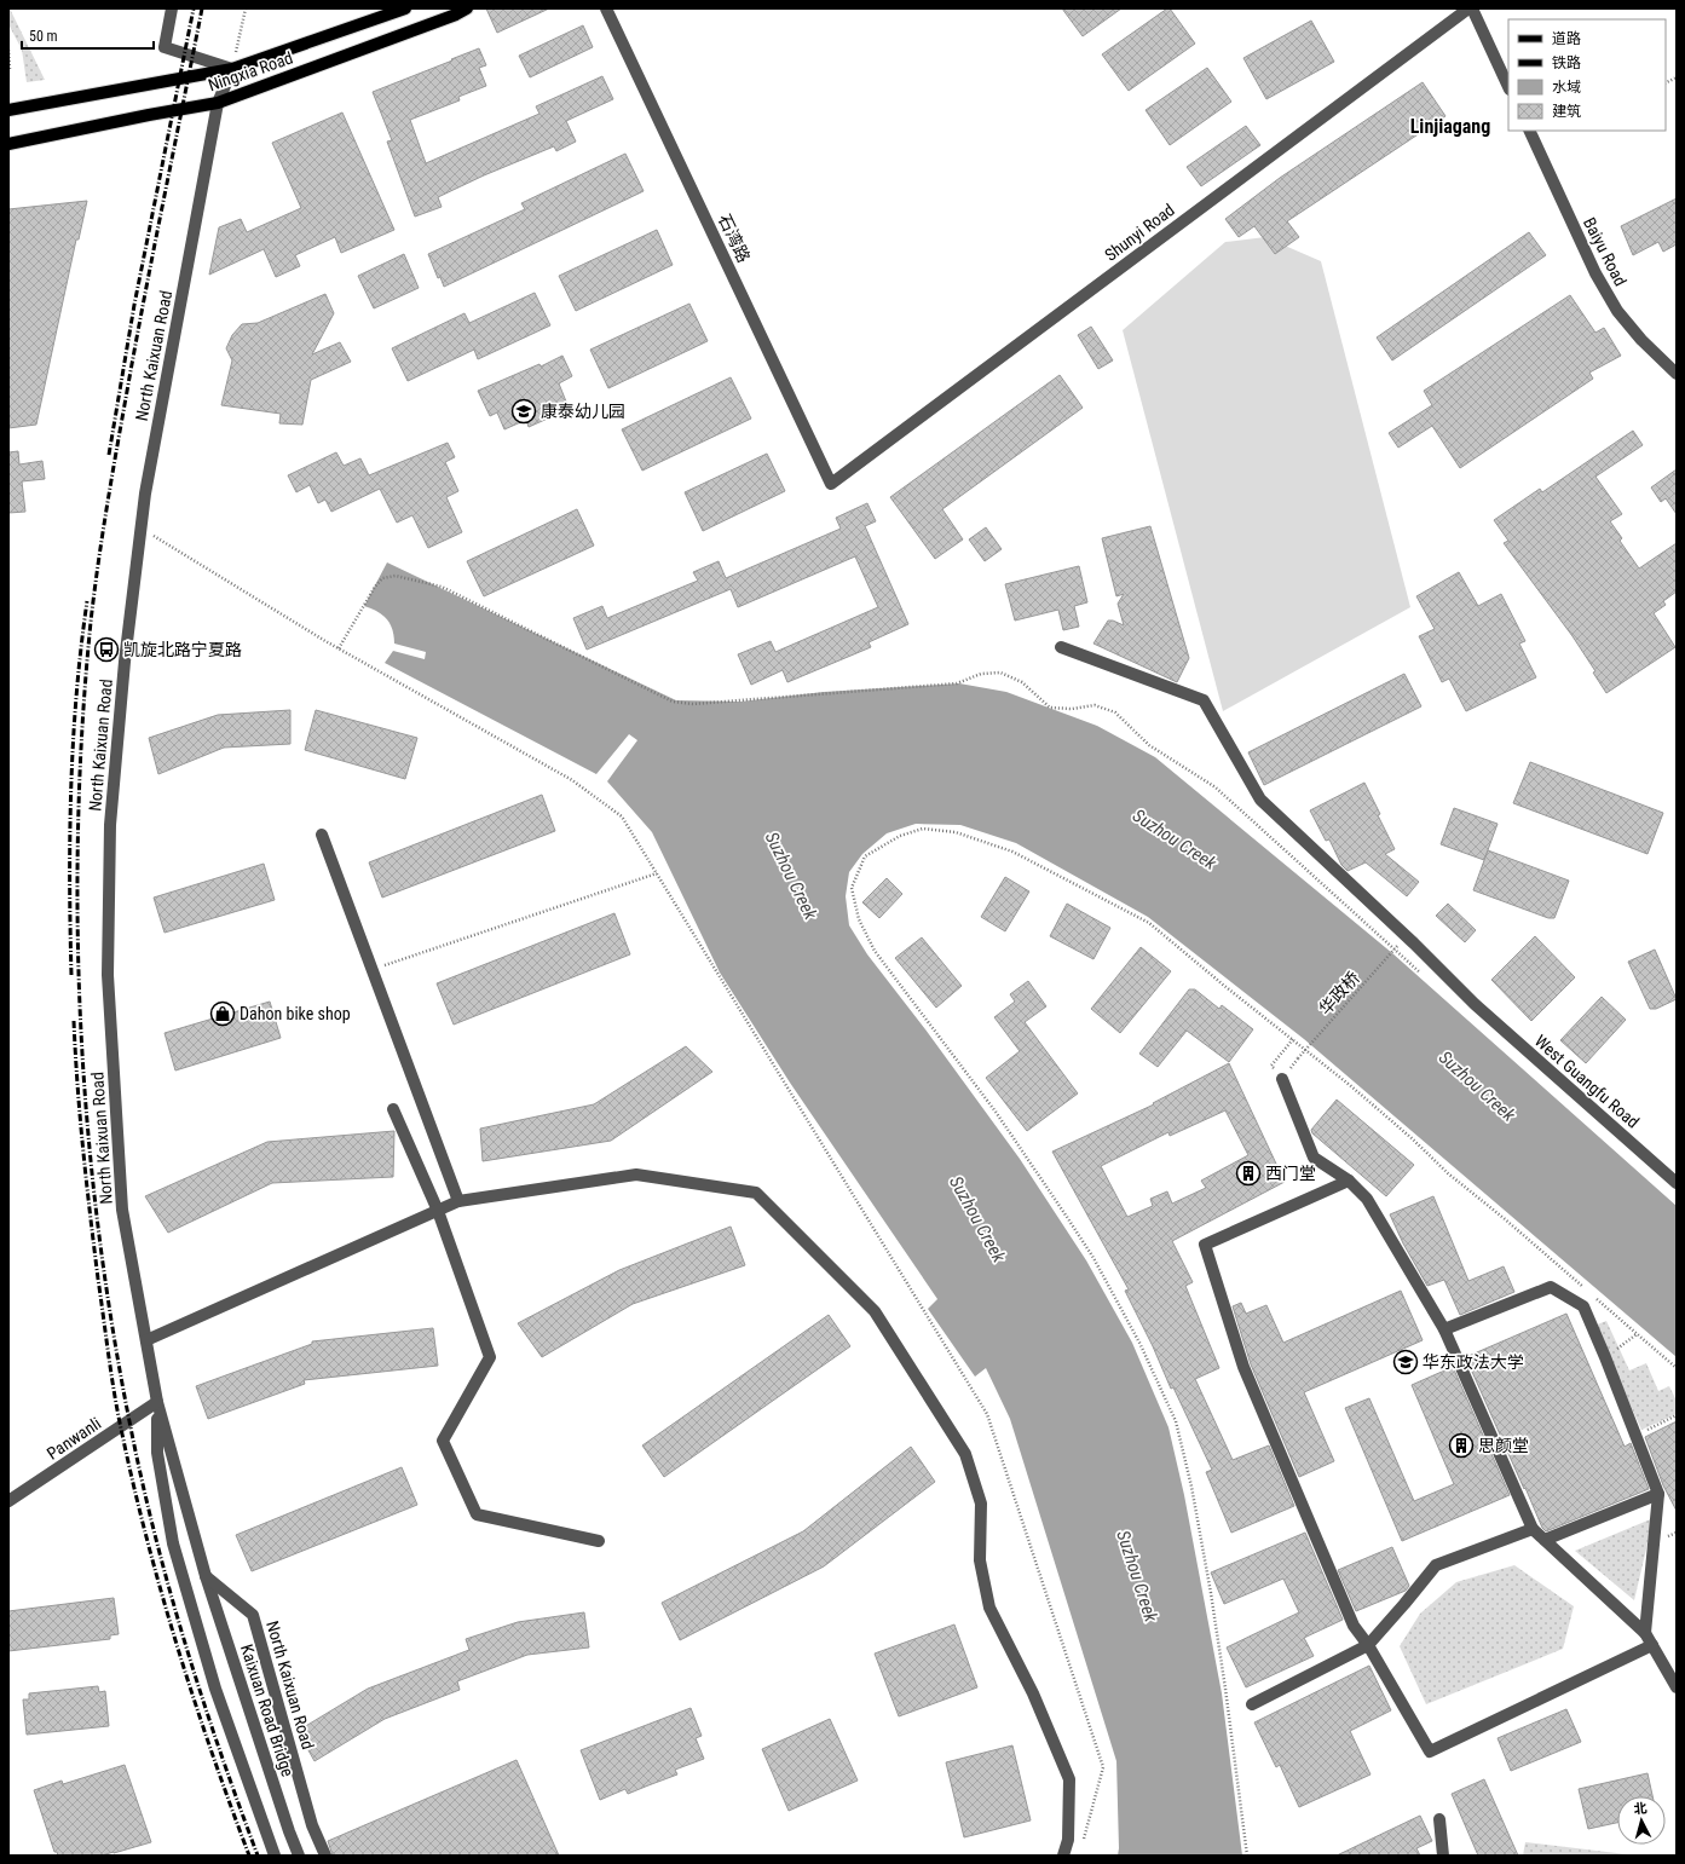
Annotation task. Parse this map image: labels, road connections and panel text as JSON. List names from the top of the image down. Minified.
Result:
{"streets":{"main road":["Ningxia Road"],"street":["Shunyi Road","石湾路","Baiyu Road","North Kaixuan Road","West Guangfu Road","Panwanli","Kaixuan Road Bridge"],"path":["华政桥"]},"crossings":[["Ningxia Road","North Kaixuan Road"],["Shunyi Road","石湾路"],["North Kaixuan Road","Panwanli"],["North Kaixuan Road","Kaixuan Road Bridge"]],"districts":["Linjiagang"],"water":["Suzhou Creek"],"places":{"school or university":["康泰幼儿园","华东政法大学"],"bus stop":["凯旋北路宁夏路"],"shop":["Dahon bike shop"],"building":["西门堂","思颜堂"]},"legend":["道路","铁路","水域","建筑"],"scale_bar":"50 m","north":"top"}
